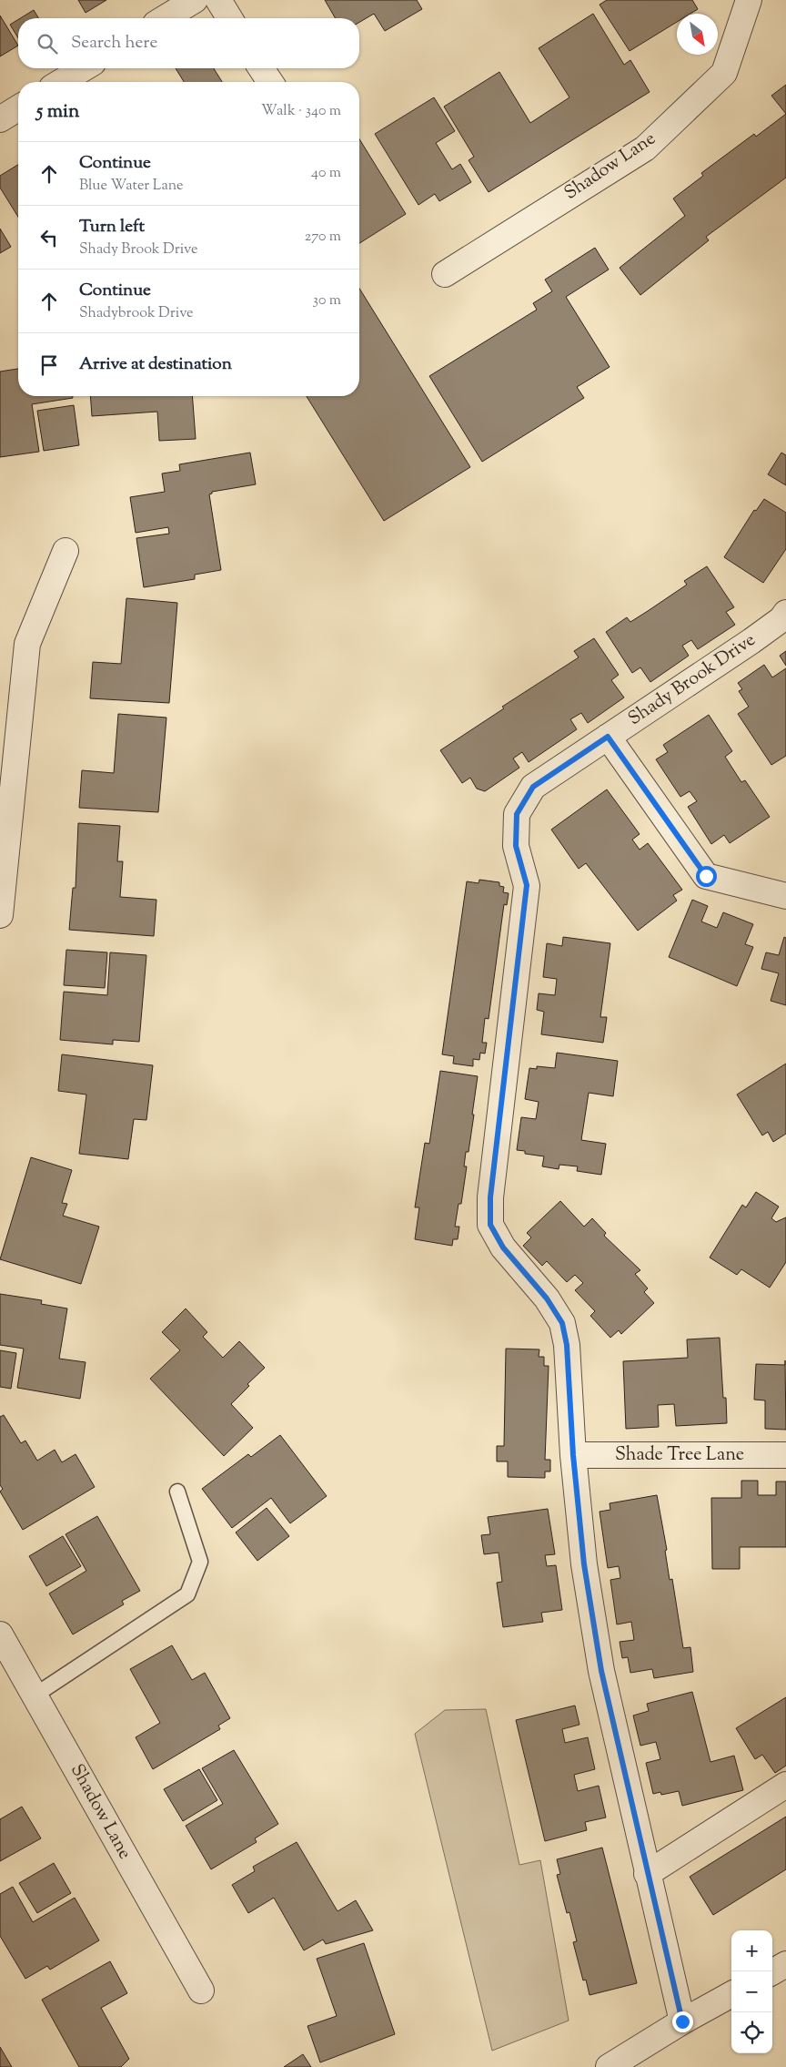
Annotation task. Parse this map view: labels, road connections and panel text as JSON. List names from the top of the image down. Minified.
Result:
{"streets":{"street":["Shadow Lane","Shady Brook Drive","Shade Tree Lane"]},"crossings":[["Shady Brook Drive","Shade Tree Lane"]],"north":"bottom right","page":{"search":"Search here","heading":["5 min","Walk · 340 m"],"list":[["Continue","Blue Water Lane","40 m"],["Turn left","Shady Brook Drive","270 m"],["Continue","Shadybrook Drive","30 m"],"Arrive at destination"],"map_buttons":["+","−"]}}
